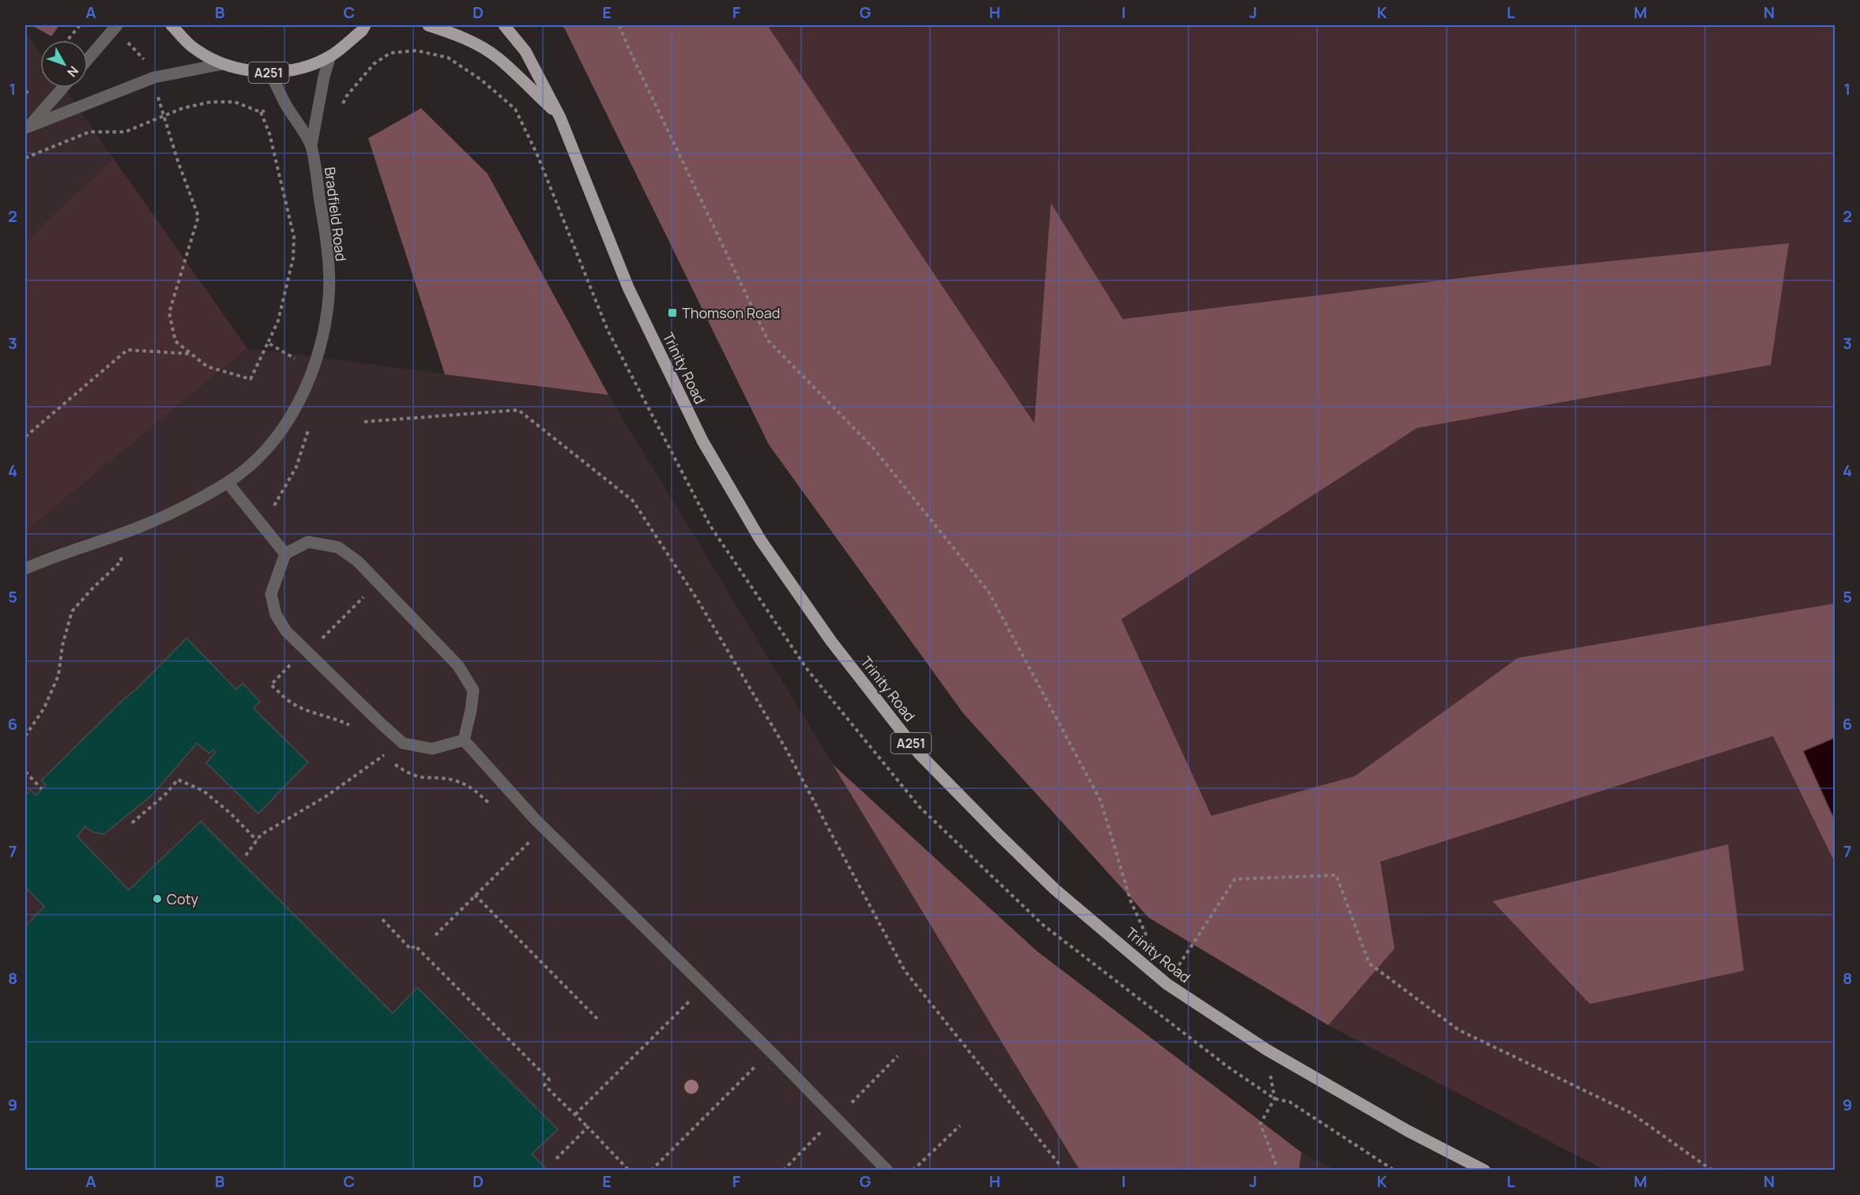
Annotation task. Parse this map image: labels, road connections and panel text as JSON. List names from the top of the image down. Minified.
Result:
{"streets":{"main road":["A251","Trinity Road"],"lane":["Bradfield Road"]},"crossings":[["A251","Bradfield Road"]],"places":{"transit":["Thomson Road"],"other":["Coty"]},"north":"bottom right","grid":{"columns":["A","B","C","D","E","F","G","H","I","J","K","L","M","N"],"rows":["1","2","3","4","5","6","7","8","9"]}}
